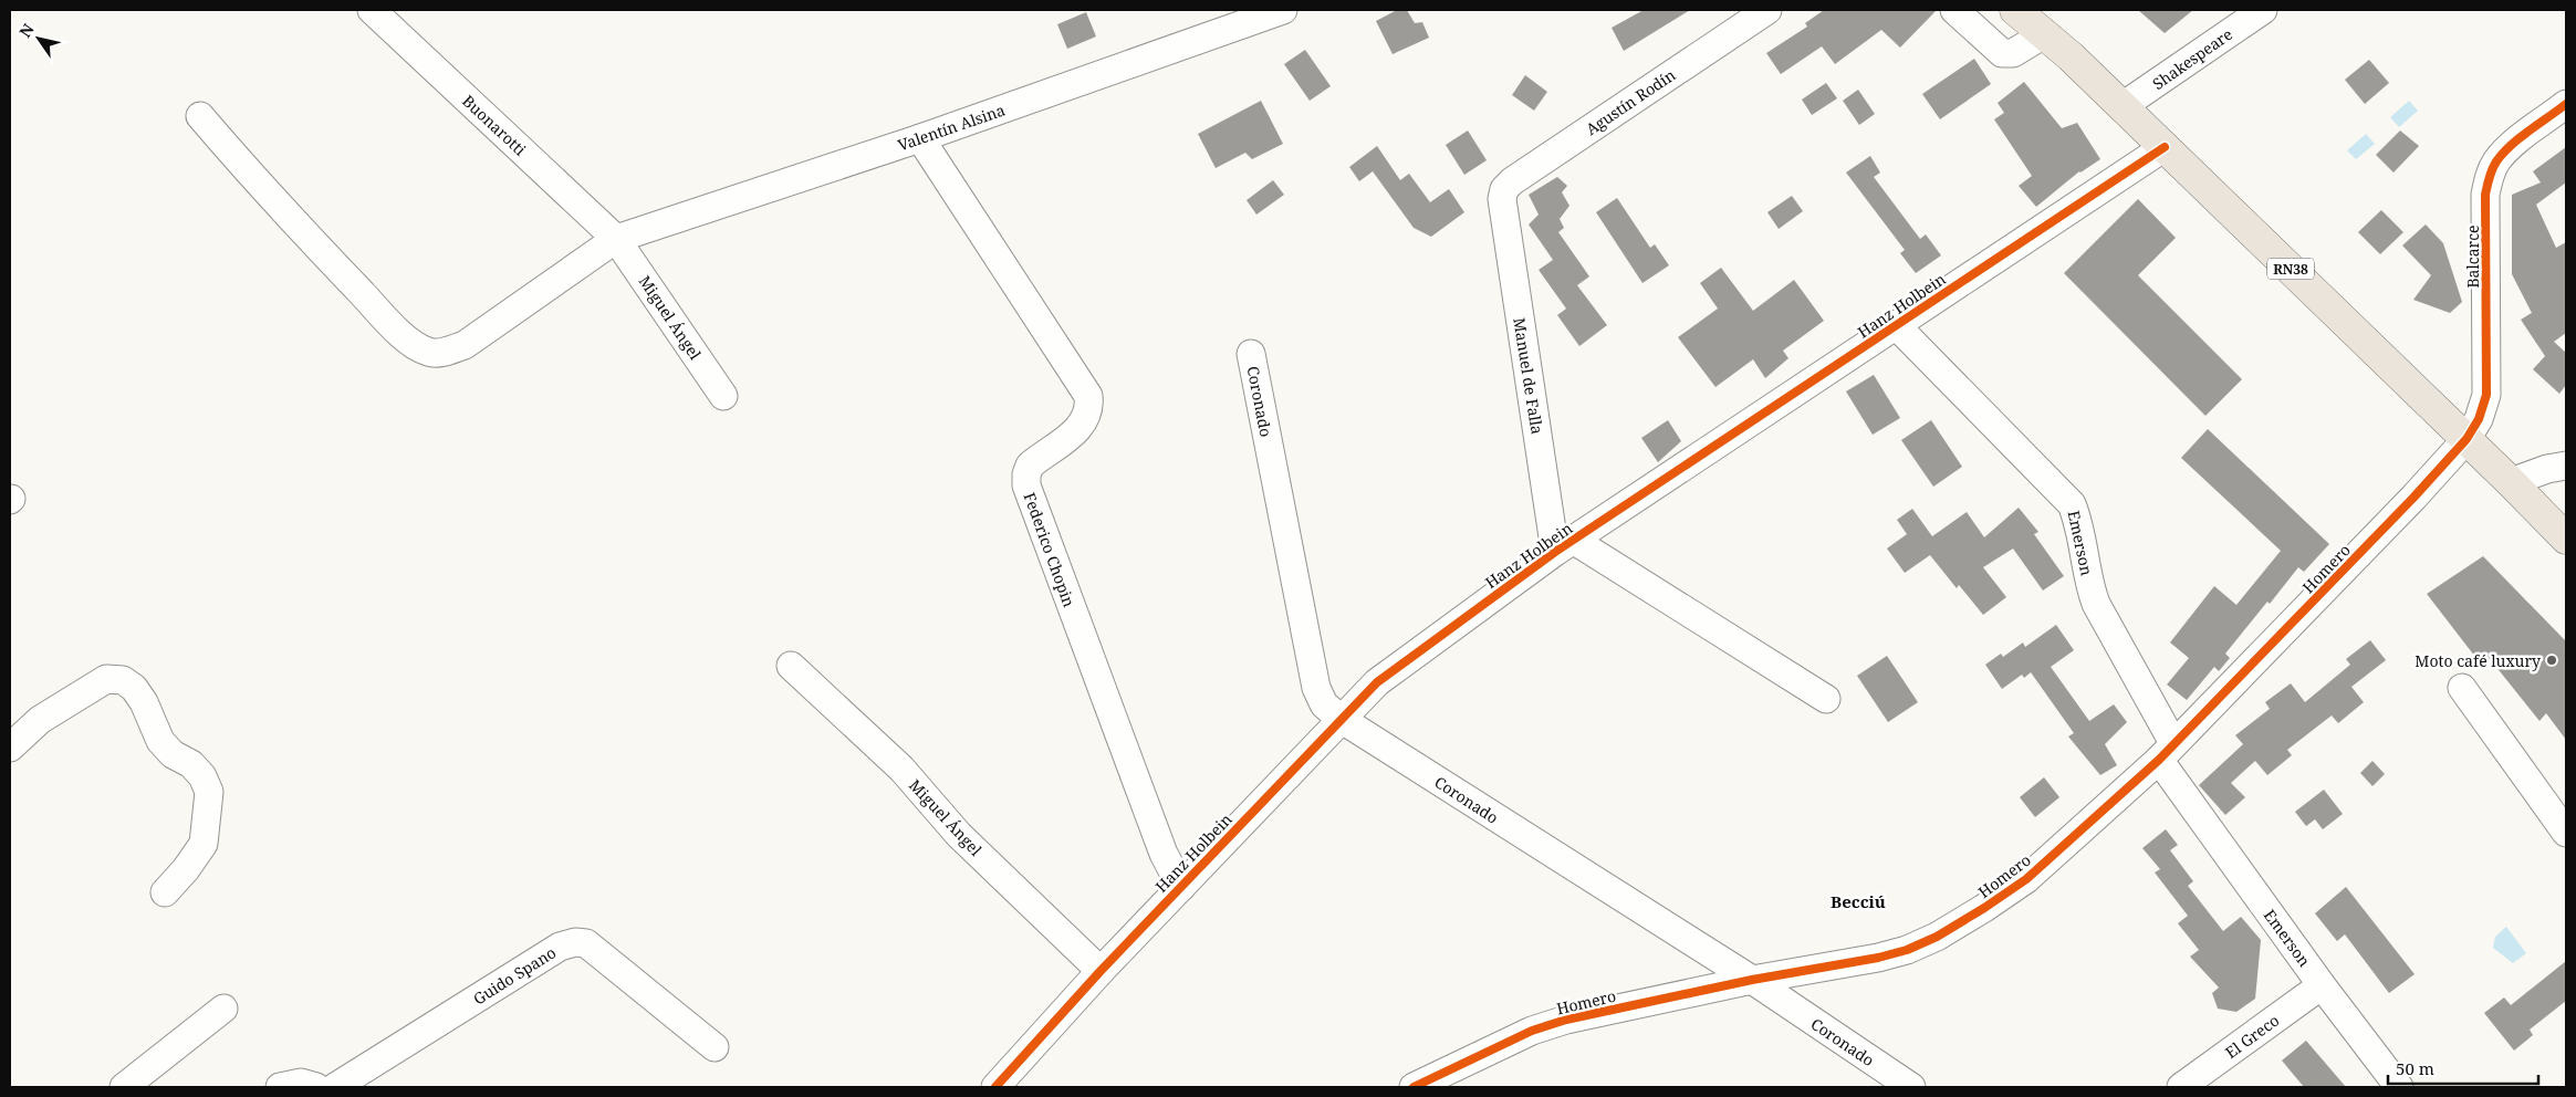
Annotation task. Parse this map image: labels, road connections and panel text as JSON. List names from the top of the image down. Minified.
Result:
{"streets":{"main road":["RN38"],"street":["Shakespeare","Agustín Rodín","Buonarotti","Valentín Alsina","Balcarce","Hanz Holbein","Miguel Ángel","Manuel de Falla","Coronado","Emerson","Federico Chopin","Homero","Guido Spano","El Greco"]},"crossings":[["Shakespeare","RN38"],["Agustín Rodín","Manuel de Falla"],["Buonarotti","Valentín Alsina"],["Buonarotti","Miguel Ángel"],["Valentín Alsina","Miguel Ángel"],["Valentín Alsina","Federico Chopin"],["Balcarce","RN38"],["Balcarce","Homero"],["RN38","Hanz Holbein"],["RN38","Homero"],["Hanz Holbein","Miguel Ángel"],["Hanz Holbein","Manuel de Falla"],["Hanz Holbein","Coronado"],["Hanz Holbein","Emerson"],["Hanz Holbein","Federico Chopin"],["Coronado","Homero"],["Emerson","Homero"],["Emerson","El Greco"]],"districts":["Becciú"],"places":["Moto café luxury"],"scale_bar":"50 m","north":"top left"}
